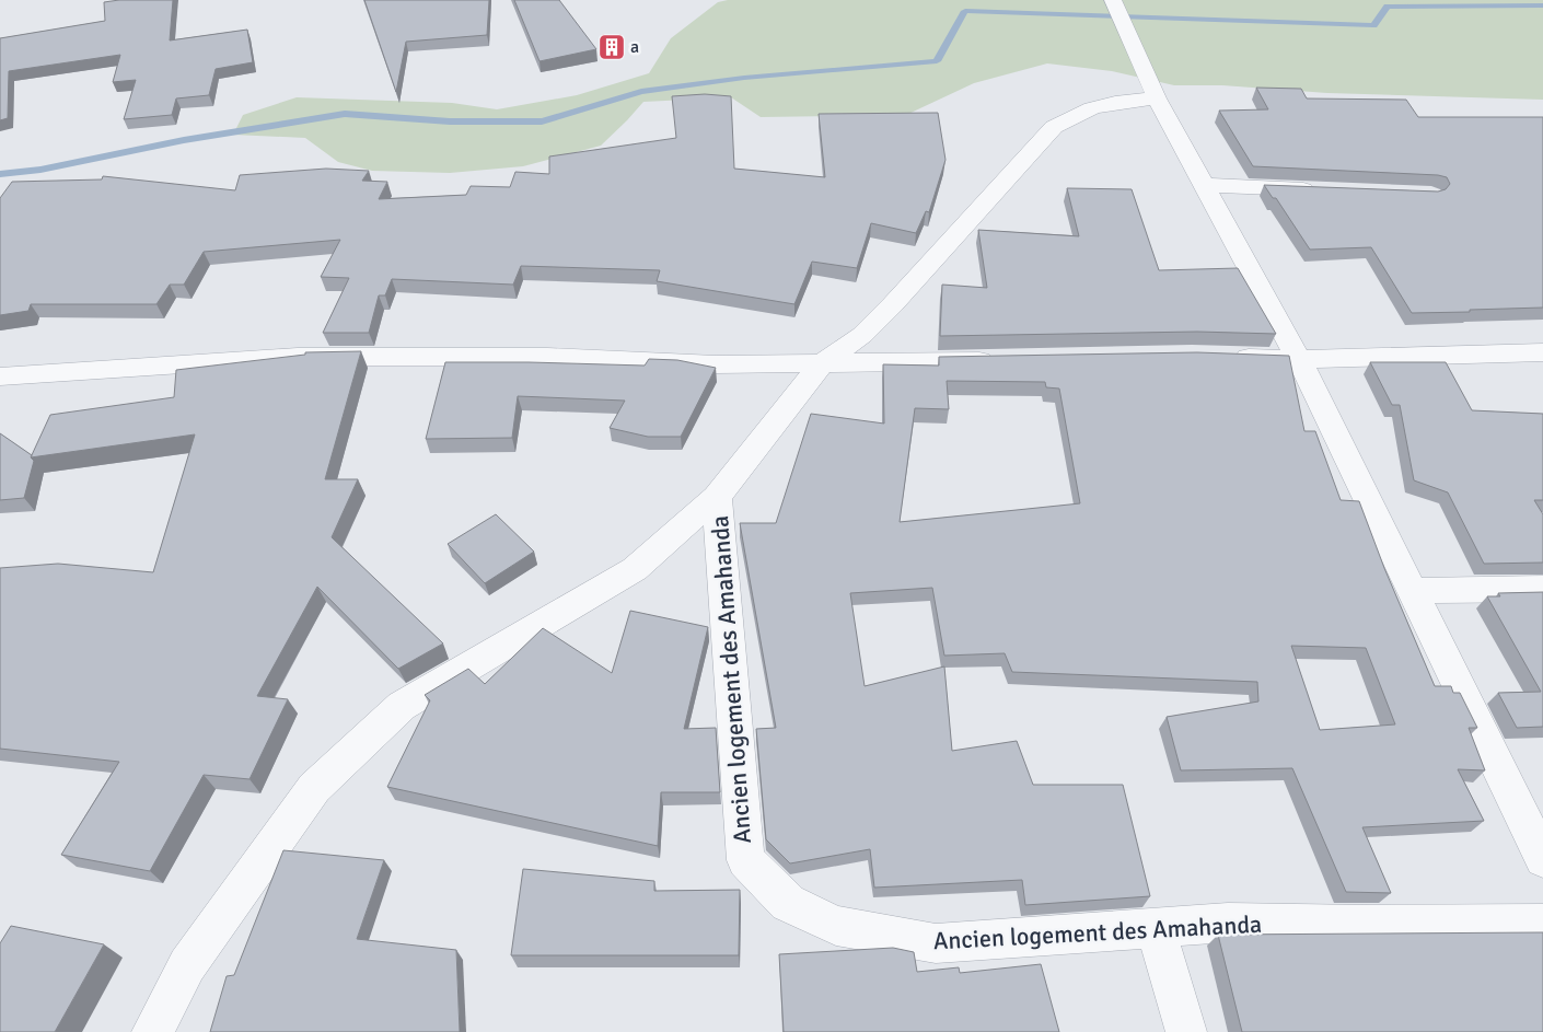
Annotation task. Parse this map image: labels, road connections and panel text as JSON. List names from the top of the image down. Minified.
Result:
{"streets":{"street":["Ancien logement des Amahanda"]},"places":{"building":["a"]}}
